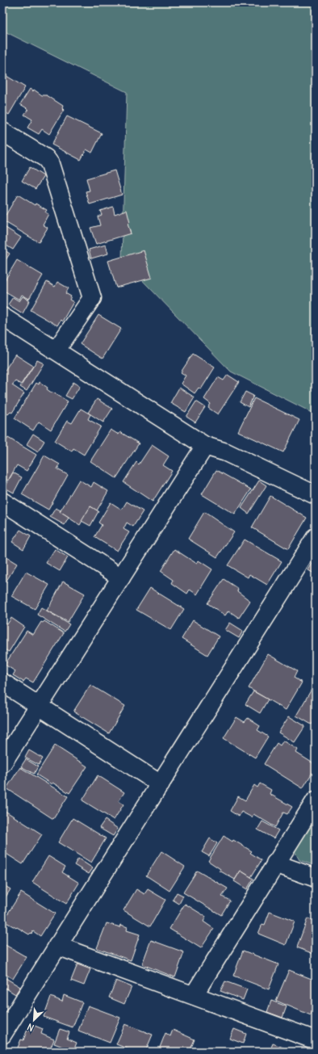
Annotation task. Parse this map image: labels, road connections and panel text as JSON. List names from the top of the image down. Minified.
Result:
{"north":"bottom left"}
